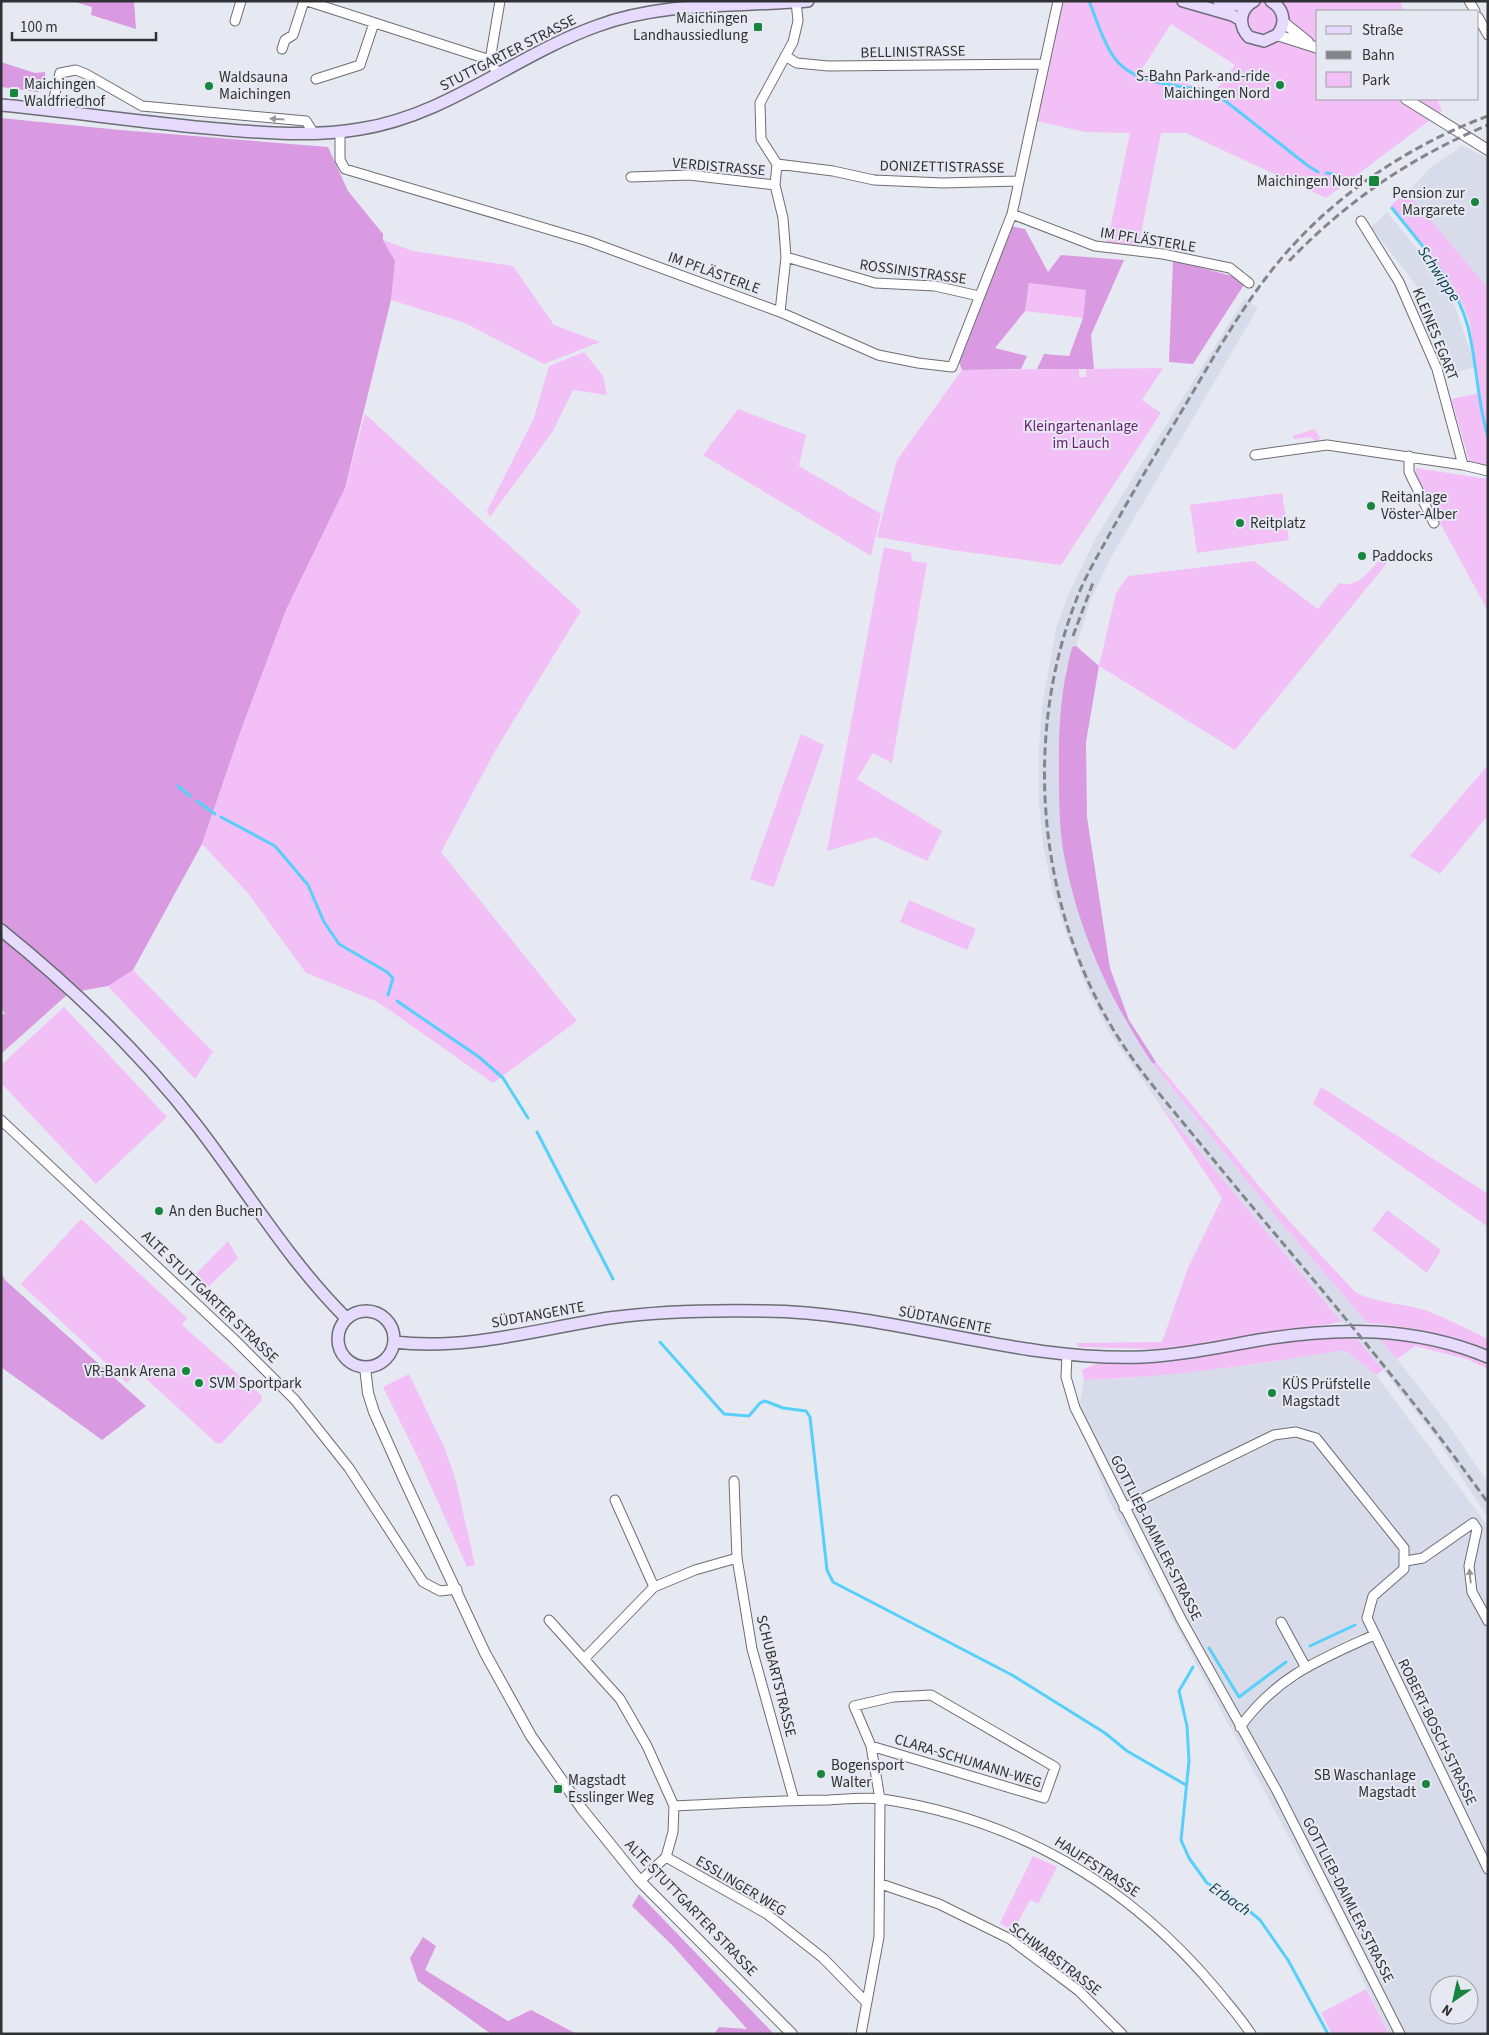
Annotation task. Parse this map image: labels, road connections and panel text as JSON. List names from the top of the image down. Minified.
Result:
{"streets":{"main road":["STUTTGARTER STRASSE","SÜDTANGENTE"],"street":["BELLINISTRASSE","VERDISTRASSE","DONIZETTISTRASSE","IM PFLÄSTERLE","ROSSINISTRASSE","KLEINES EGART","ALTE STUTTGARTER STRASSE","GOTTLIEB-DAIMLER-STRASSE","SCHUBARTSTRASSE","ROBERT-BOSCH-STRASSE","CLARA-SCHUMANN-WEG","HAUFFSTRASSE","ESSLINGER WEG","SCHWABSTRASSE"]},"crossings":[["BELLINISTRASSE","VERDISTRASSE"],["BELLINISTRASSE","IM PFLÄSTERLE"],["STUTTGARTER STRASSE","VERDISTRASSE"],["STUTTGARTER STRASSE","IM PFLÄSTERLE"],["VERDISTRASSE","DONIZETTISTRASSE"],["VERDISTRASSE","IM PFLÄSTERLE"],["VERDISTRASSE","ROSSINISTRASSE"],["DONIZETTISTRASSE","IM PFLÄSTERLE"],["IM PFLÄSTERLE","ROSSINISTRASSE"],["ALTE STUTTGARTER STRASSE","SÜDTANGENTE"],["SÜDTANGENTE","GOTTLIEB-DAIMLER-STRASSE"],["SCHUBARTSTRASSE","HAUFFSTRASSE"]],"water":["Schwippe","Erbach"],"parks":["Kleingartenanlage im Lauch"],"places":{"transit":["Maichingen Landhaussiedlung","Maichingen Waldfriedhof","Maichingen Nord","Magstadt Esslinger Weg"],"other":["S-Bahn Park-and-ride Maichingen Nord","Waldsauna Maichingen","Pension zur Margarete","Reitanlage Vöster-Alber","Reitplatz","Paddocks","An den Buchen","VR-Bank Arena","SVM Sportpark","KÜS Prüfstelle Magstadt","Bogensport Walter","SB Waschanlage Magstadt"]},"legend":["Straße","Bahn","Park"],"scale_bar":"100 m","north":"bottom left"}
